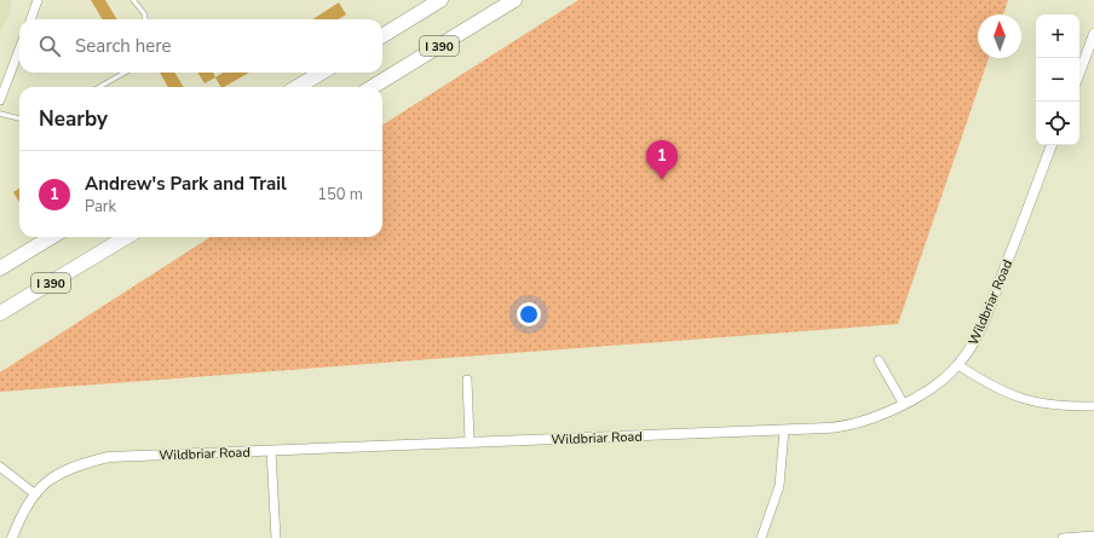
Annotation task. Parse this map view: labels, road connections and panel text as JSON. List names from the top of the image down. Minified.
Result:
{"streets":{"highway":["I 390"],"street":["Wildbriar Road"]},"north":"top","page":{"map_buttons":["+","−"],"search":"Search here","heading":"Nearby","pins":"1","list":[{"mark":"1","name":"Andrew's Park and Trail","note":"Park","value":"150 m"}]}}
